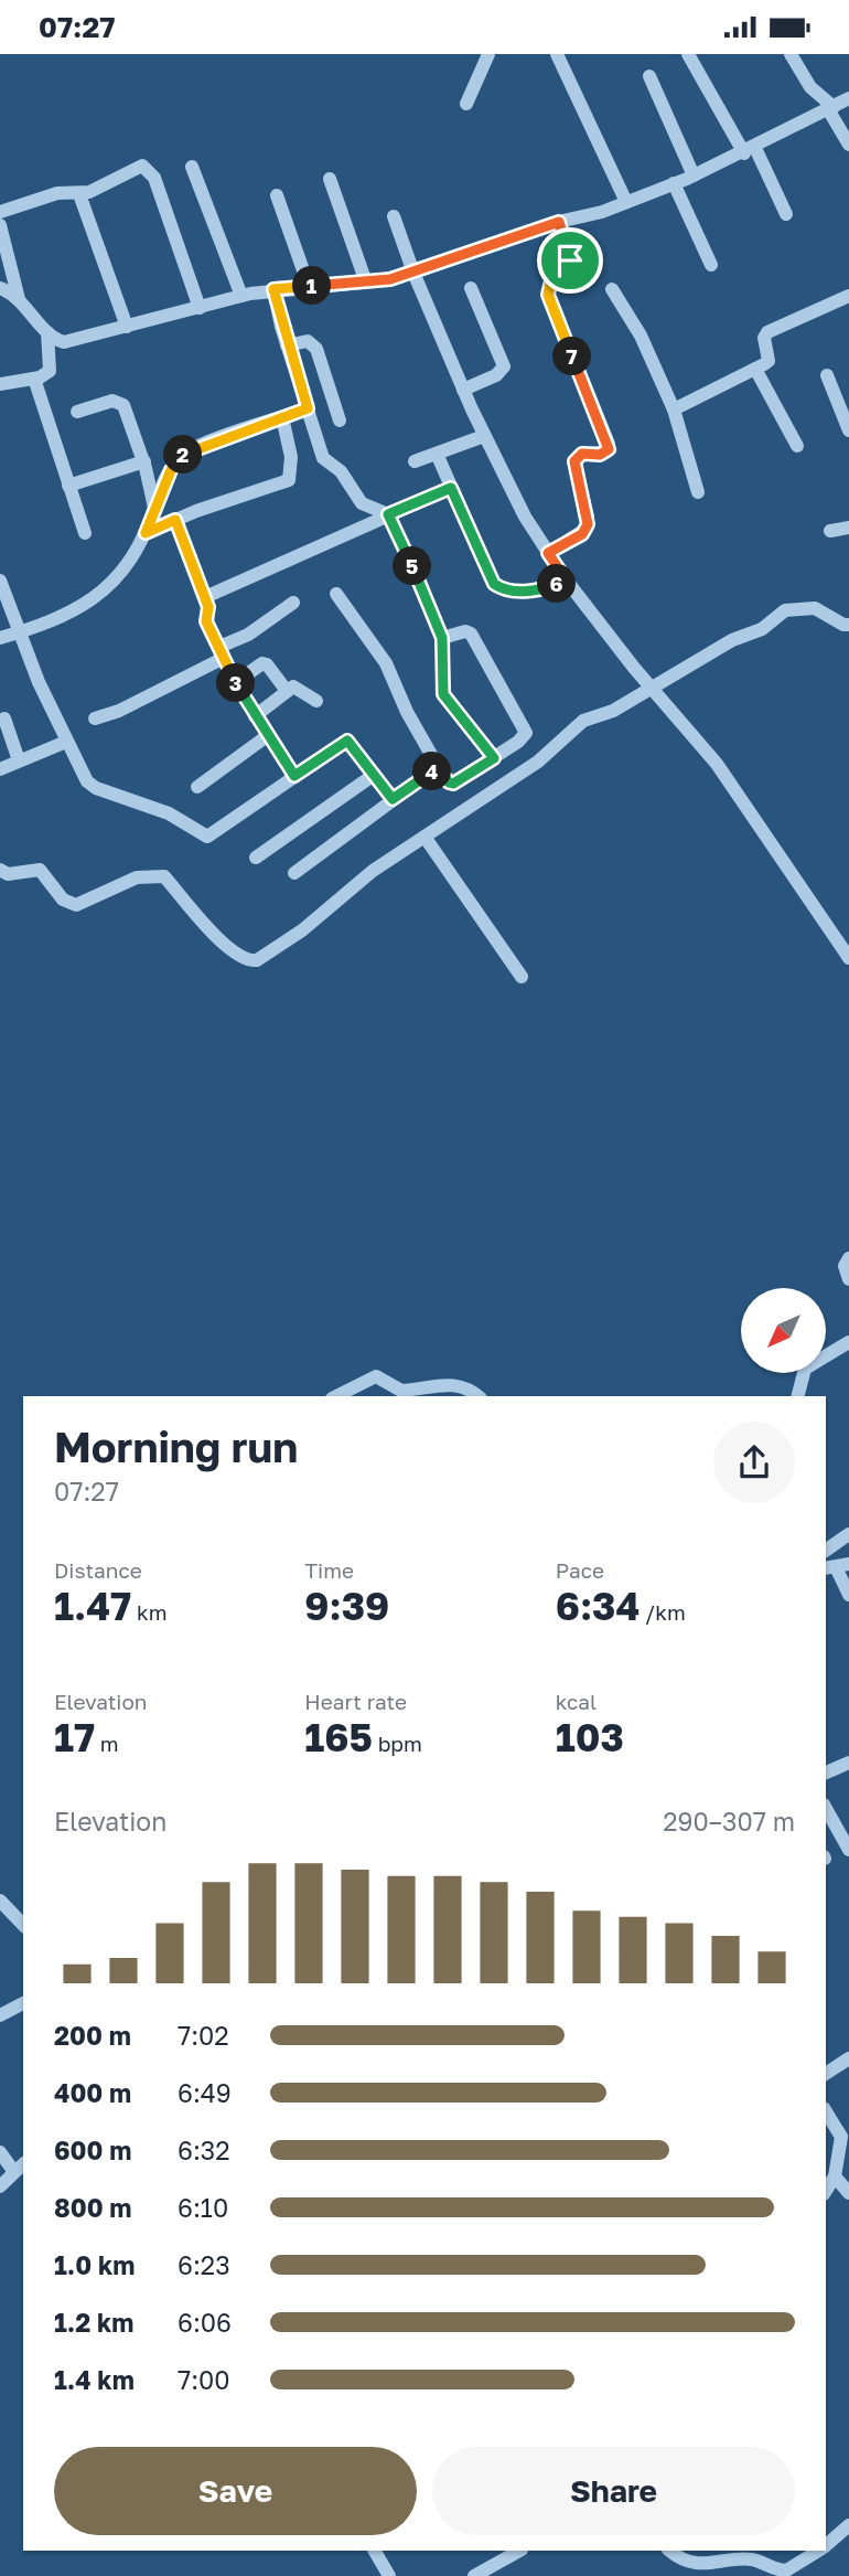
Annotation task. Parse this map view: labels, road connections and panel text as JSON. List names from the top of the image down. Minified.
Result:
{"north":"bottom left","page":{"status":"07:27","pins":["1","7","2","5","6","3","4"],"heading":["Morning run","07:27"],"stats":[["Distance","1.47 km"],["Time","9:39"],["Pace","6:34 /km"],["Elevation","17 m"],["Heart rate","165 bpm"],["kcal","103"]],"chart":["Elevation","290–307 m"],"list":[{"name":"200 m","note":"7:02"},{"name":"400 m","note":"6:49"},{"name":"600 m","note":"6:32"},{"name":"800 m","note":"6:10"},{"name":"1.0 km","note":"6:23"},{"name":"1.2 km","note":"6:06"},{"name":"1.4 km","note":"7:00"}],"buttons":["Save","Share"]}}
